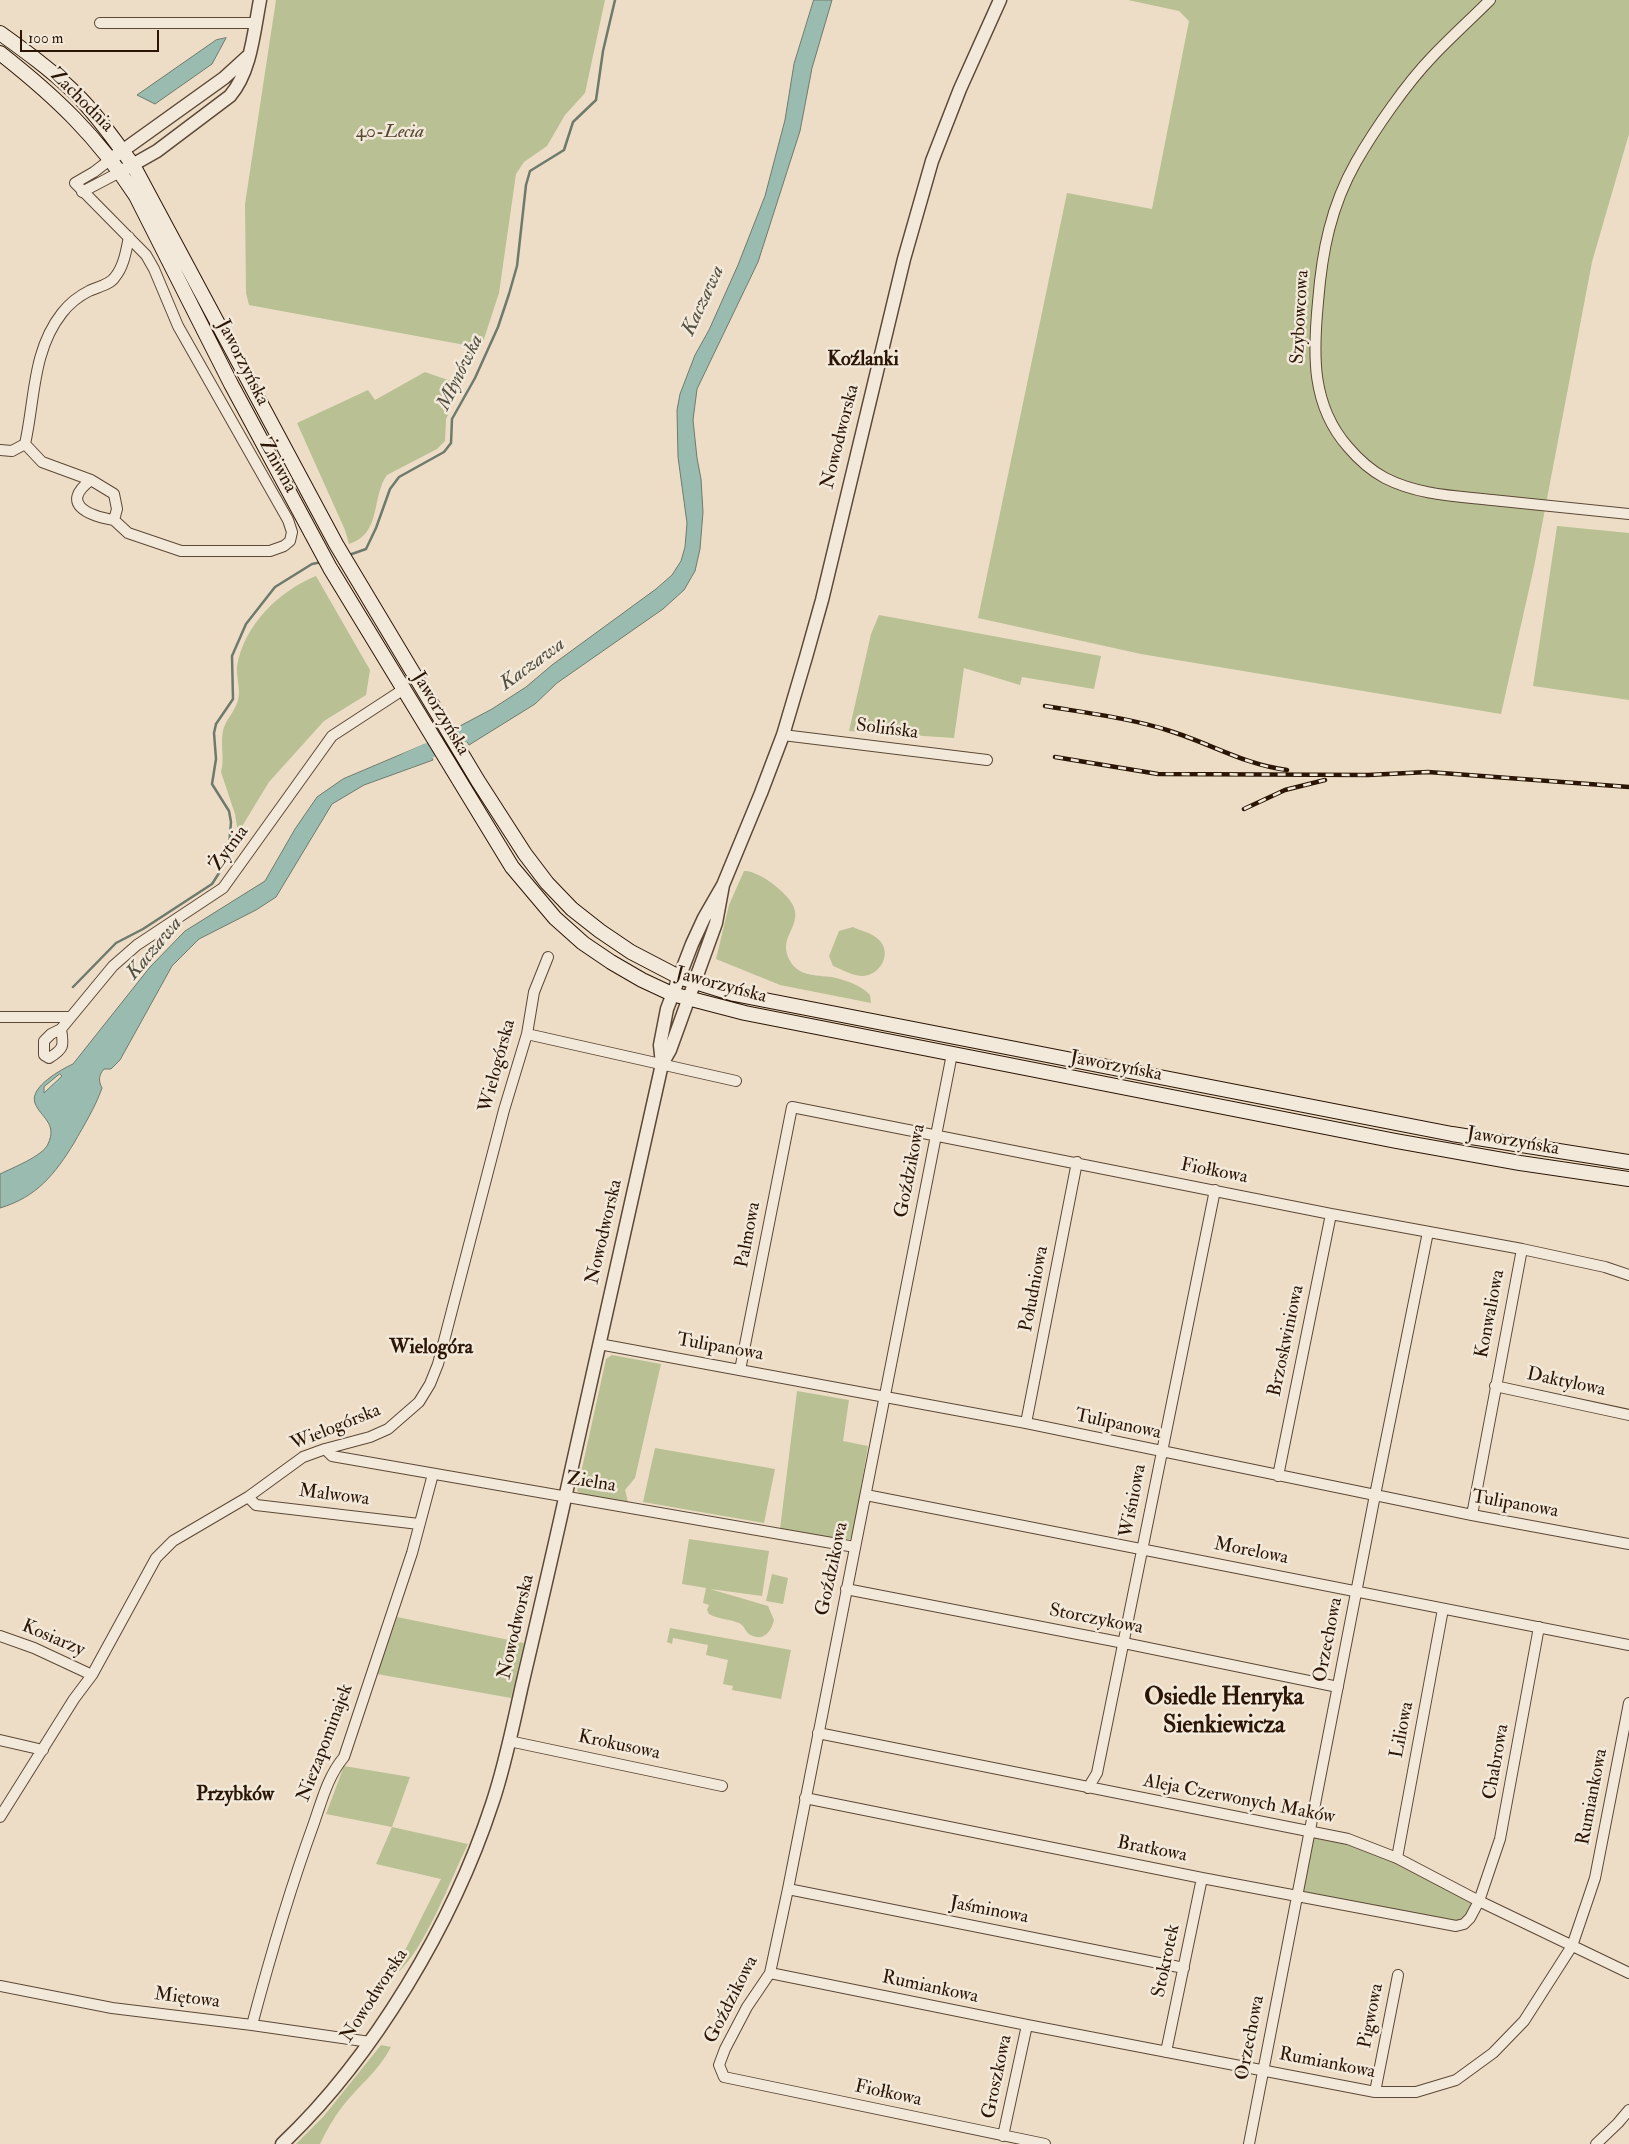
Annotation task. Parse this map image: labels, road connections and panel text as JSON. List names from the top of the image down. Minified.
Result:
{"streets":{"main road":["Zachodnia","Jaworzyńska"],"street":["Szybowcowa","Nowodworska","Żniwna","Solińska","Żytnia","Wielogórska","Goździkowa","Fiołkowa","Palmowa","Południowa","Konwaliowa","Brzoskwiniowa","Tulipanowa","Daktylowa","Zielna","Malwowa","Wiśniowa","Morelowa","Storczykowa","Kosiarzy","Orzechowa","Liliowa","Niezapominajek","Krokusowa","Chabrowa","Rumiankowa","Aleja Czerwonych Maków","Bratkowa","Jaśminowa","Stokrotek","Miętowa","Pigwowa","Groszkowa"]},"crossings":[["Zachodnia","Jaworzyńska"],["Zachodnia","Żniwna"],["Jaworzyńska","Nowodworska"],["Jaworzyńska","Żniwna"],["Jaworzyńska","Żytnia"],["Jaworzyńska","Goździkowa"],["Nowodworska","Solińska"],["Nowodworska","Tulipanowa"],["Nowodworska","Zielna"],["Nowodworska","Krokusowa"],["Nowodworska","Miętowa"],["Wielogórska","Zielna"],["Wielogórska","Malwowa"],["Wielogórska","Kosiarzy"],["Goździkowa","Fiołkowa"],["Goździkowa","Tulipanowa"],["Goździkowa","Zielna"],["Goździkowa","Morelowa"],["Goździkowa","Storczykowa"],["Goździkowa","Rumiankowa"],["Goździkowa","Aleja Czerwonych Maków"],["Goździkowa","Bratkowa"],["Goździkowa","Jaśminowa"],["Fiołkowa","Palmowa"],["Fiołkowa","Południowa"],["Fiołkowa","Konwaliowa"],["Fiołkowa","Brzoskwiniowa"],["Fiołkowa","Wiśniowa"],["Fiołkowa","Orzechowa"],["Fiołkowa","Groszkowa"],["Palmowa","Tulipanowa"],["Południowa","Tulipanowa"],["Konwaliowa","Tulipanowa"],["Konwaliowa","Daktylowa"],["Brzoskwiniowa","Tulipanowa"],["Tulipanowa","Wiśniowa"],["Tulipanowa","Orzechowa"],["Zielna","Niezapominajek"],["Malwowa","Niezapominajek"],["Wiśniowa","Morelowa"],["Wiśniowa","Storczykowa"],["Wiśniowa","Aleja Czerwonych Maków"],["Morelowa","Orzechowa"],["Morelowa","Liliowa"],["Morelowa","Chabrowa"],["Storczykowa","Orzechowa"],["Orzechowa","Rumiankowa"],["Orzechowa","Aleja Czerwonych Maków"],["Orzechowa","Bratkowa"],["Liliowa","Aleja Czerwonych Maków"],["Niezapominajek","Miętowa"],["Chabrowa","Aleja Czerwonych Maków"],["Chabrowa","Bratkowa"],["Rumiankowa","Aleja Czerwonych Maków"],["Rumiankowa","Stokrotek"],["Rumiankowa","Pigwowa"],["Rumiankowa","Groszkowa"],["Aleja Czerwonych Maków","Bratkowa"],["Bratkowa","Stokrotek"],["Jaśminowa","Stokrotek"]],"districts":["Koźlanki","Wielogóra","Osiedle Henryka Sienkiewicza","Przybków"],"water":["Kaczawa","Młynówka"],"parks":["40-Lecia"],"scale_bar":"100 m"}
